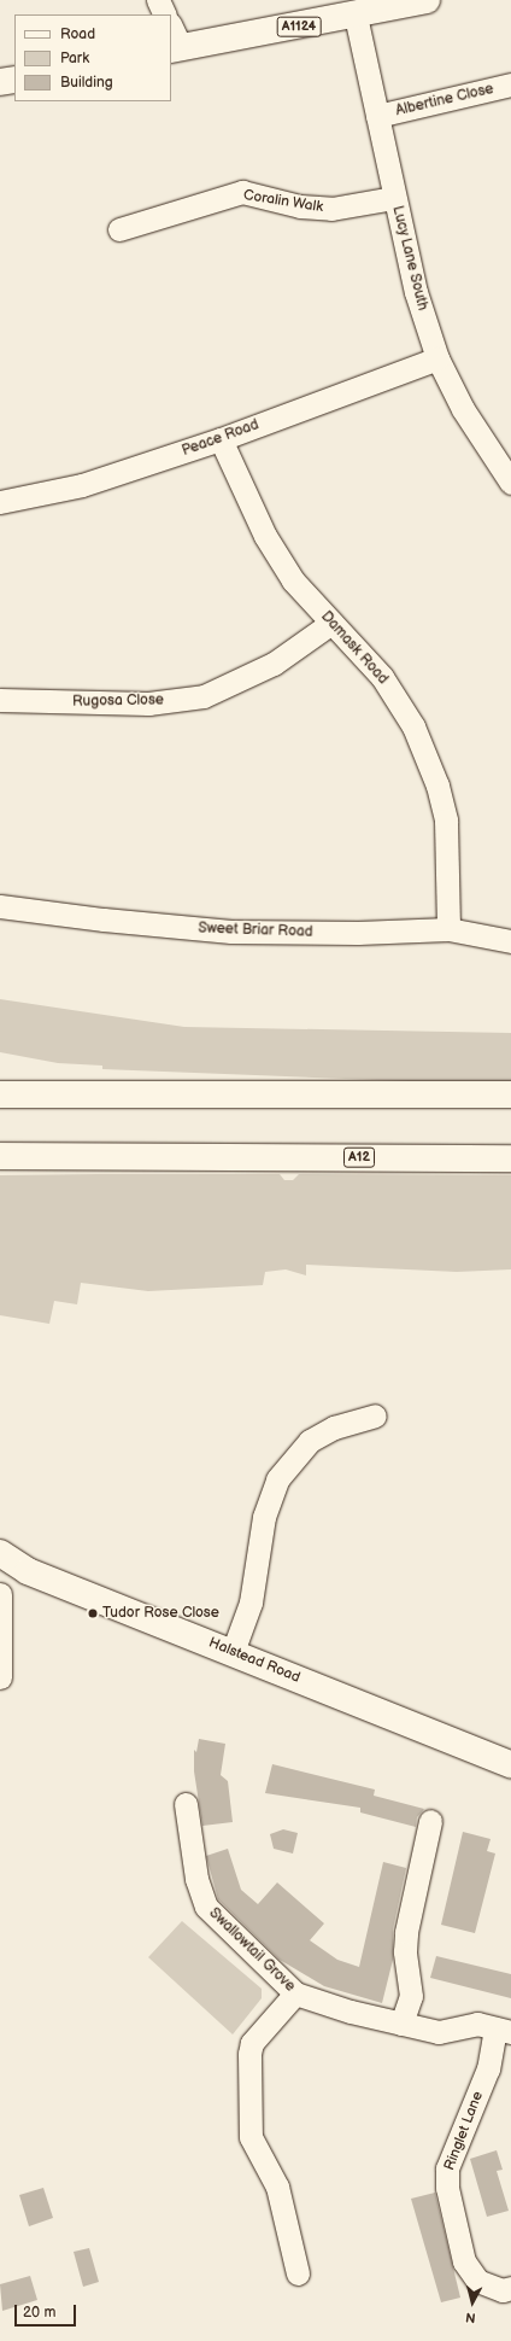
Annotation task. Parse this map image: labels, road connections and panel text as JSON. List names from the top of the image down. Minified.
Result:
{"streets":{"main road":["A1124","A12","Halstead Road"],"street":["Albertine Close","Coralin Walk","Lucy Lane South","Peace Road","Damask Road","Rugosa Close","Sweet Briar Road","Swallowtail Grove","Ringlet Lane"]},"crossings":[["A1124","Lucy Lane South"],["Albertine Close","Lucy Lane South"],["Coralin Walk","Lucy Lane South"],["Lucy Lane South","Peace Road"],["Peace Road","Damask Road"],["Damask Road","Rugosa Close"],["Damask Road","Sweet Briar Road"],["Swallowtail Grove","Ringlet Lane"]],"places":["Tudor Rose Close"],"legend":["Road","Park","Building"],"scale_bar":"20 m","north":"bottom"}
